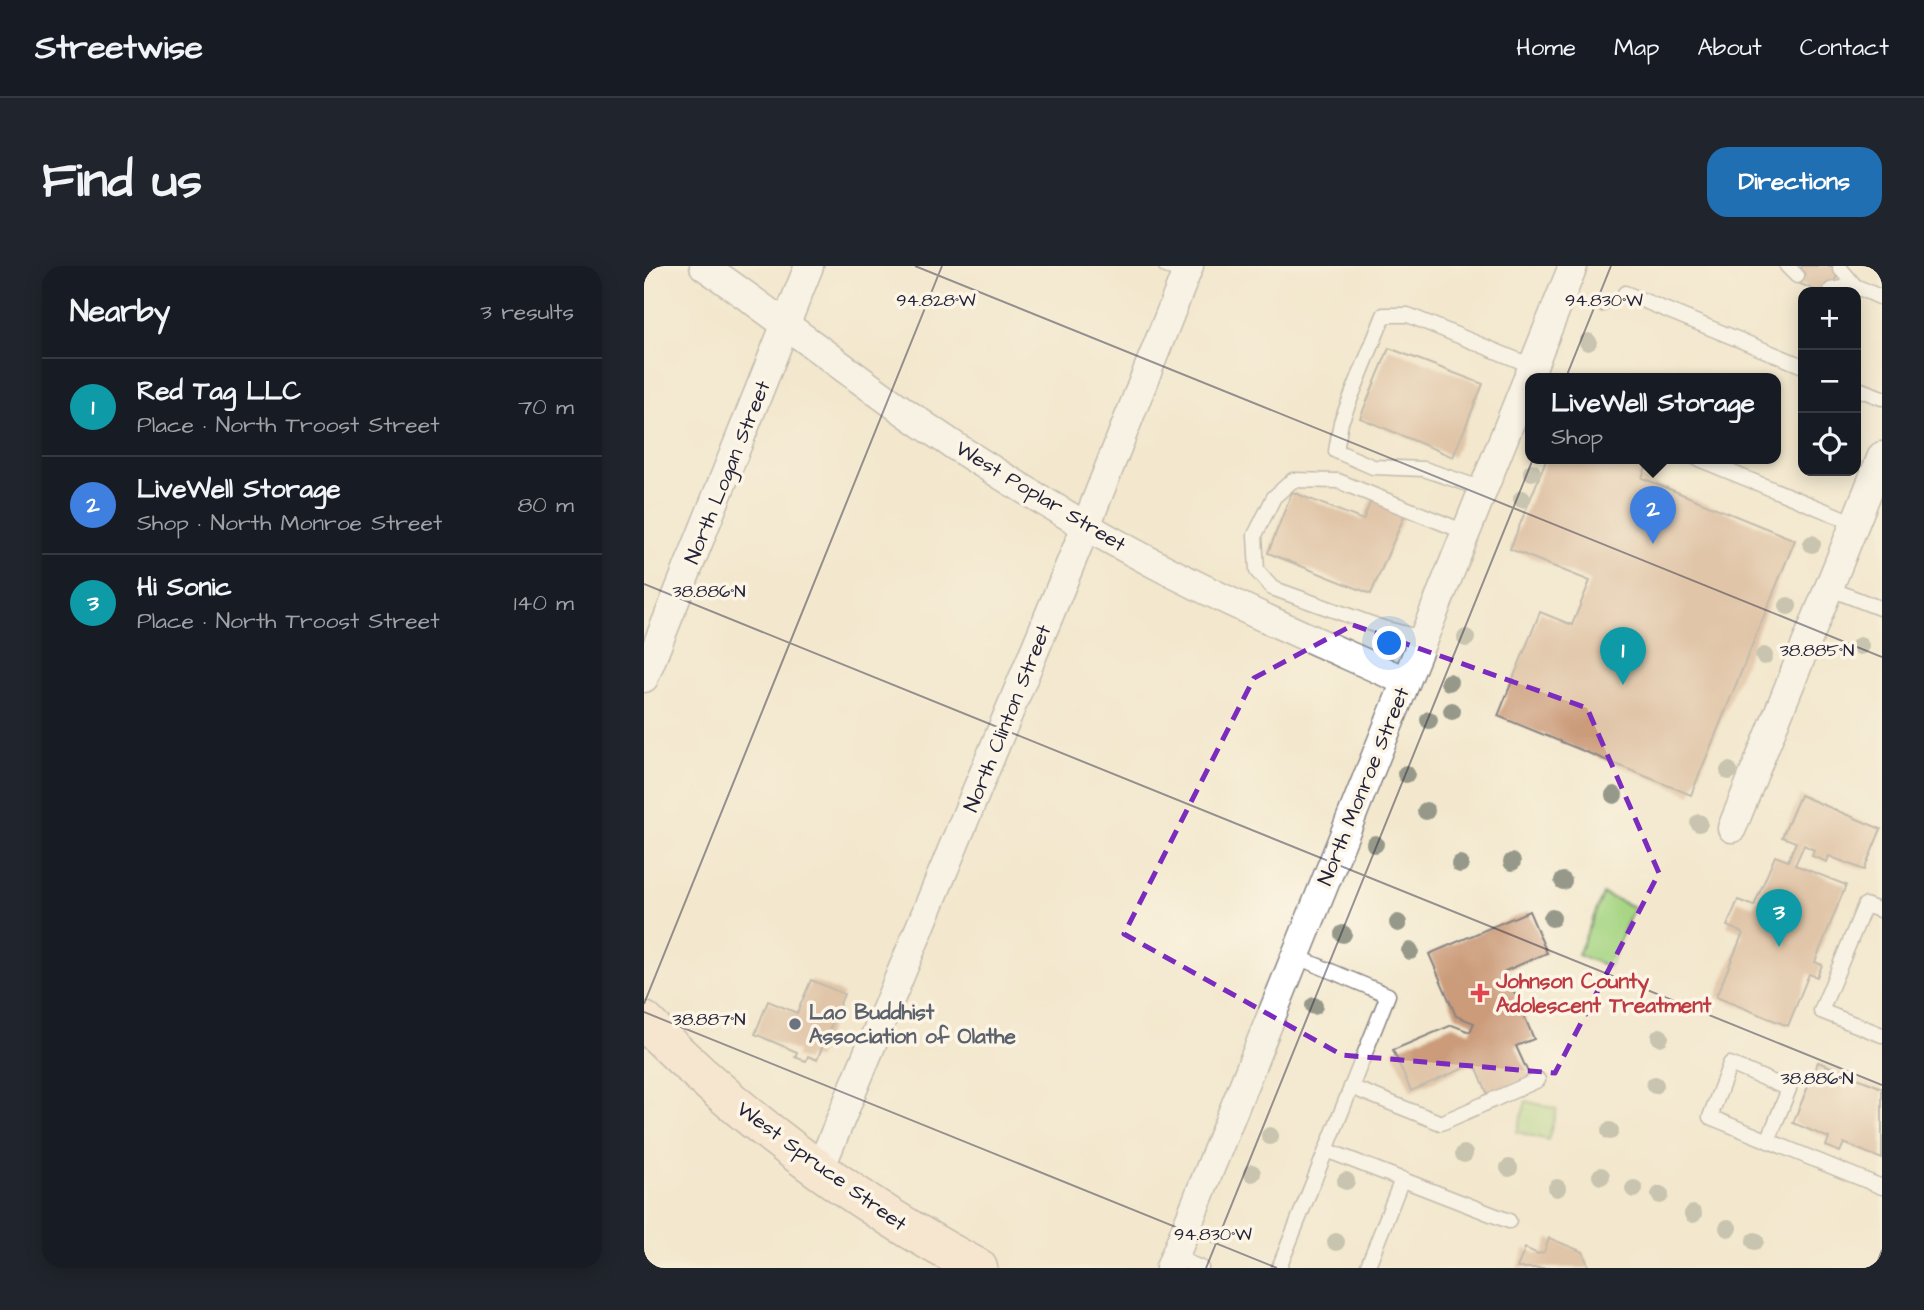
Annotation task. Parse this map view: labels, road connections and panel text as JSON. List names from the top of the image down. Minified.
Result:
{"streets":{"street":["North Logan Street","West Poplar Street","North Clinton Street","North Monroe Street","West Spruce Street"]},"crossings":[["North Logan Street","West Poplar Street"],["West Poplar Street","North Clinton Street"],["West Poplar Street","North Monroe Street"],["North Clinton Street","West Spruce Street"]],"places":{"health":["Johnson County Adolescent Treatment"],"other":["Lao Buddhist Association of Olathe"]},"page":{"header":"Streetwise","nav":["Home","Map","About","Contact"],"buttons":"Directions","title":"Find us","heading":["Nearby","3 results"],"map_buttons":["+","−"],"list":[{"mark":"1","name":"Red Tag LLC","note":"Place · North Troost Street","value":"70 m"},{"mark":"2","name":"LiveWell Storage","note":"Shop · North Monroe Street","value":"80 m"},{"mark":"3","name":"Hi Sonic","note":"Place · North Troost Street","value":"140 m"}],"popup":["LiveWell Storage","Shop"],"pins":["2","1","3"]},"coordinates":["94.828°W","94.830°W","38.886°N","38.885°N","38.887°N"]}
